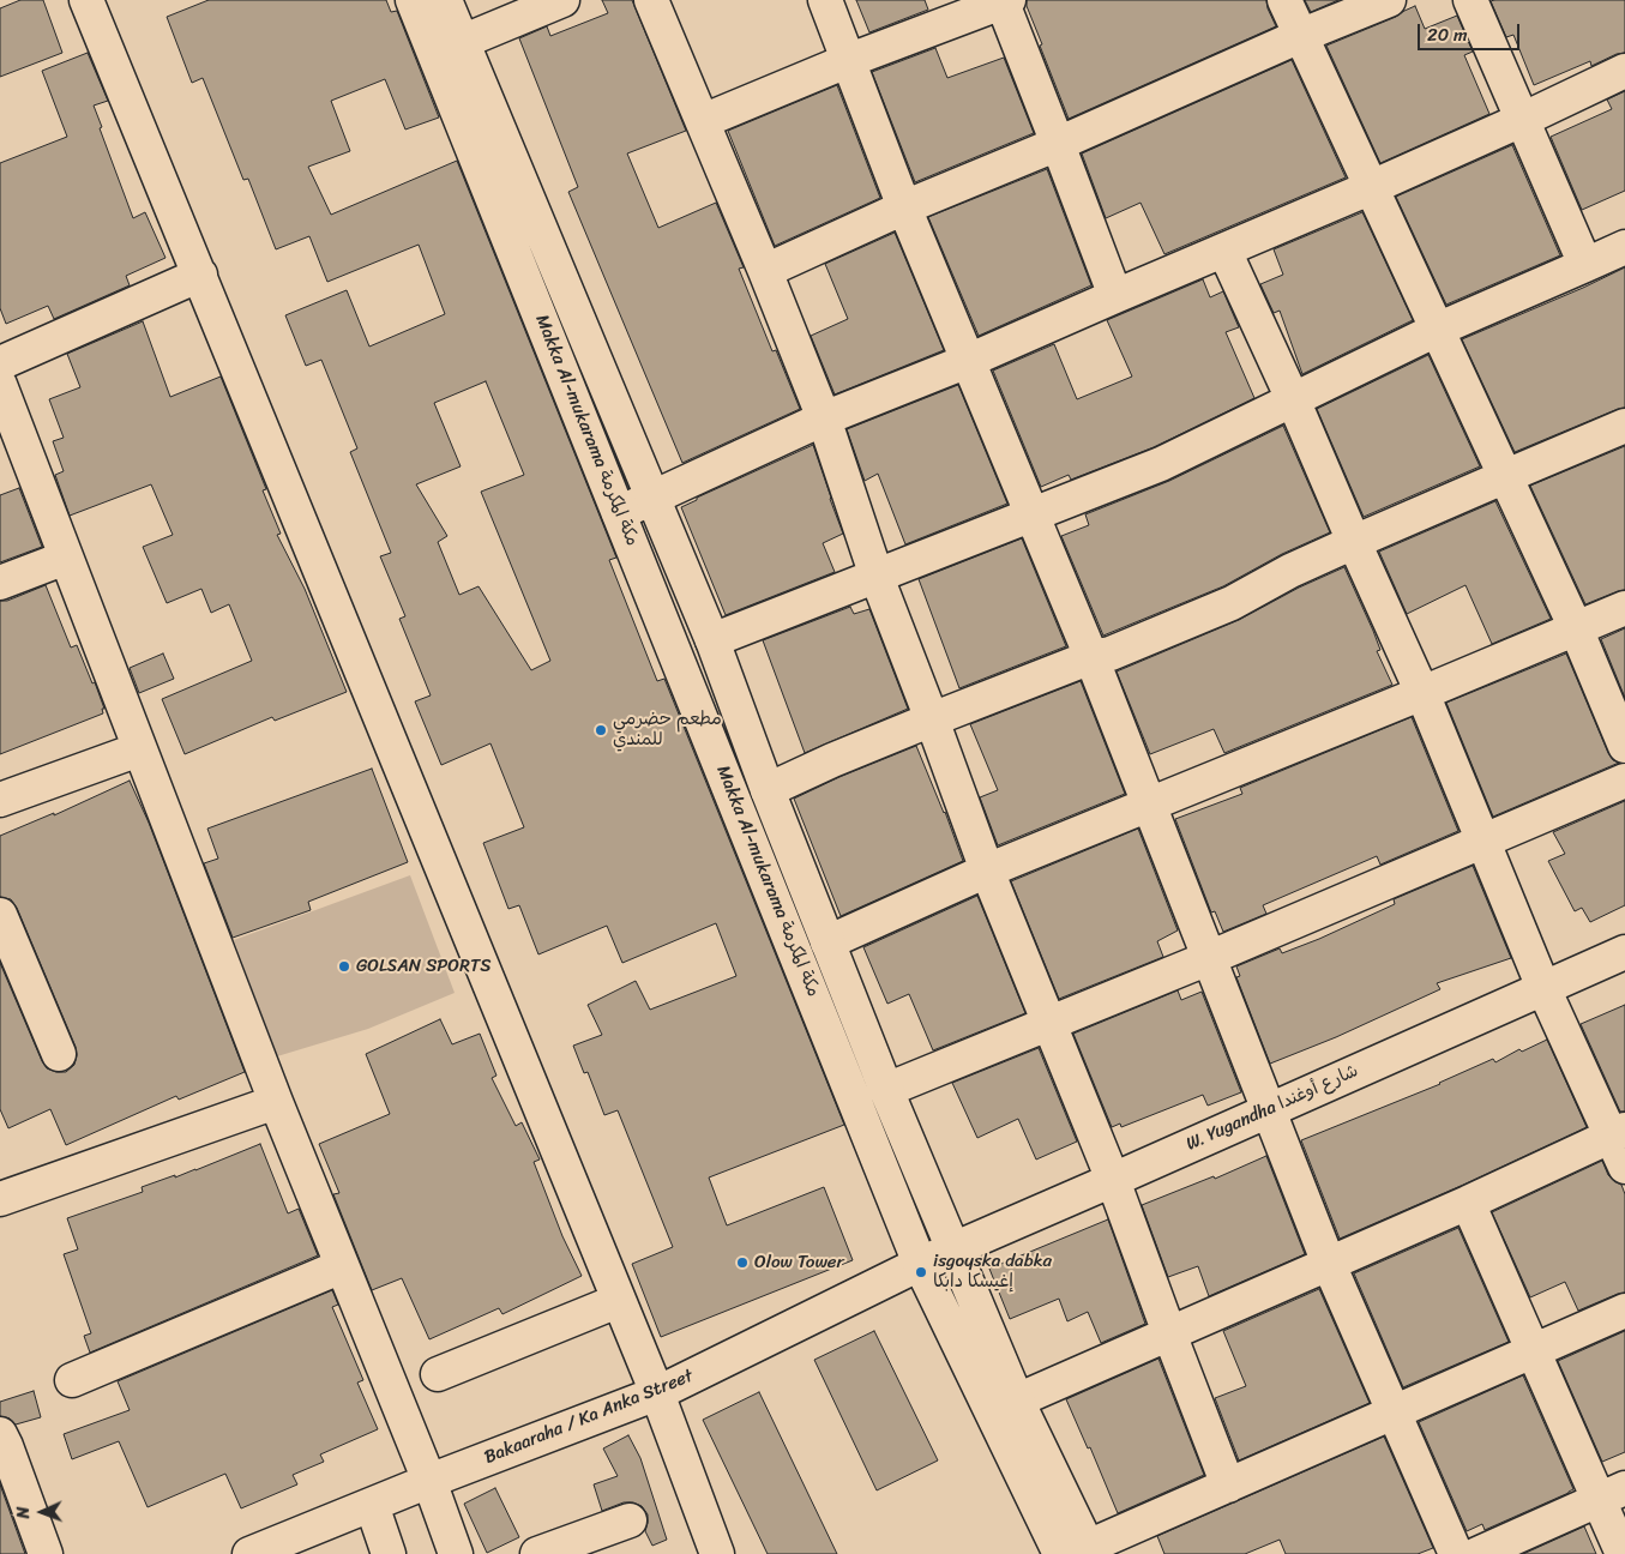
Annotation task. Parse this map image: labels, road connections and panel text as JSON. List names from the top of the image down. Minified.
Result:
{"streets":{"main road":["Makka Al-mukarama مكة المكرمة","W. Yugandha شارع أوغندا","Bakaaraha / Ka Anka Street"]},"crossings":[["Makka Al-mukarama مكة المكرمة","W. Yugandha شارع أوغندا"],["Makka Al-mukarama مكة المكرمة","Bakaaraha / Ka Anka Street"],["W. Yugandha شارع أوغندا","Bakaaraha / Ka Anka Street"]],"places":["مطعم حضرمي للمندي","GOLSAN SPORTS","Olow Tower","isgoyska dabka إغيسكا دابكا"],"scale_bar":"20 m","north":"left"}
